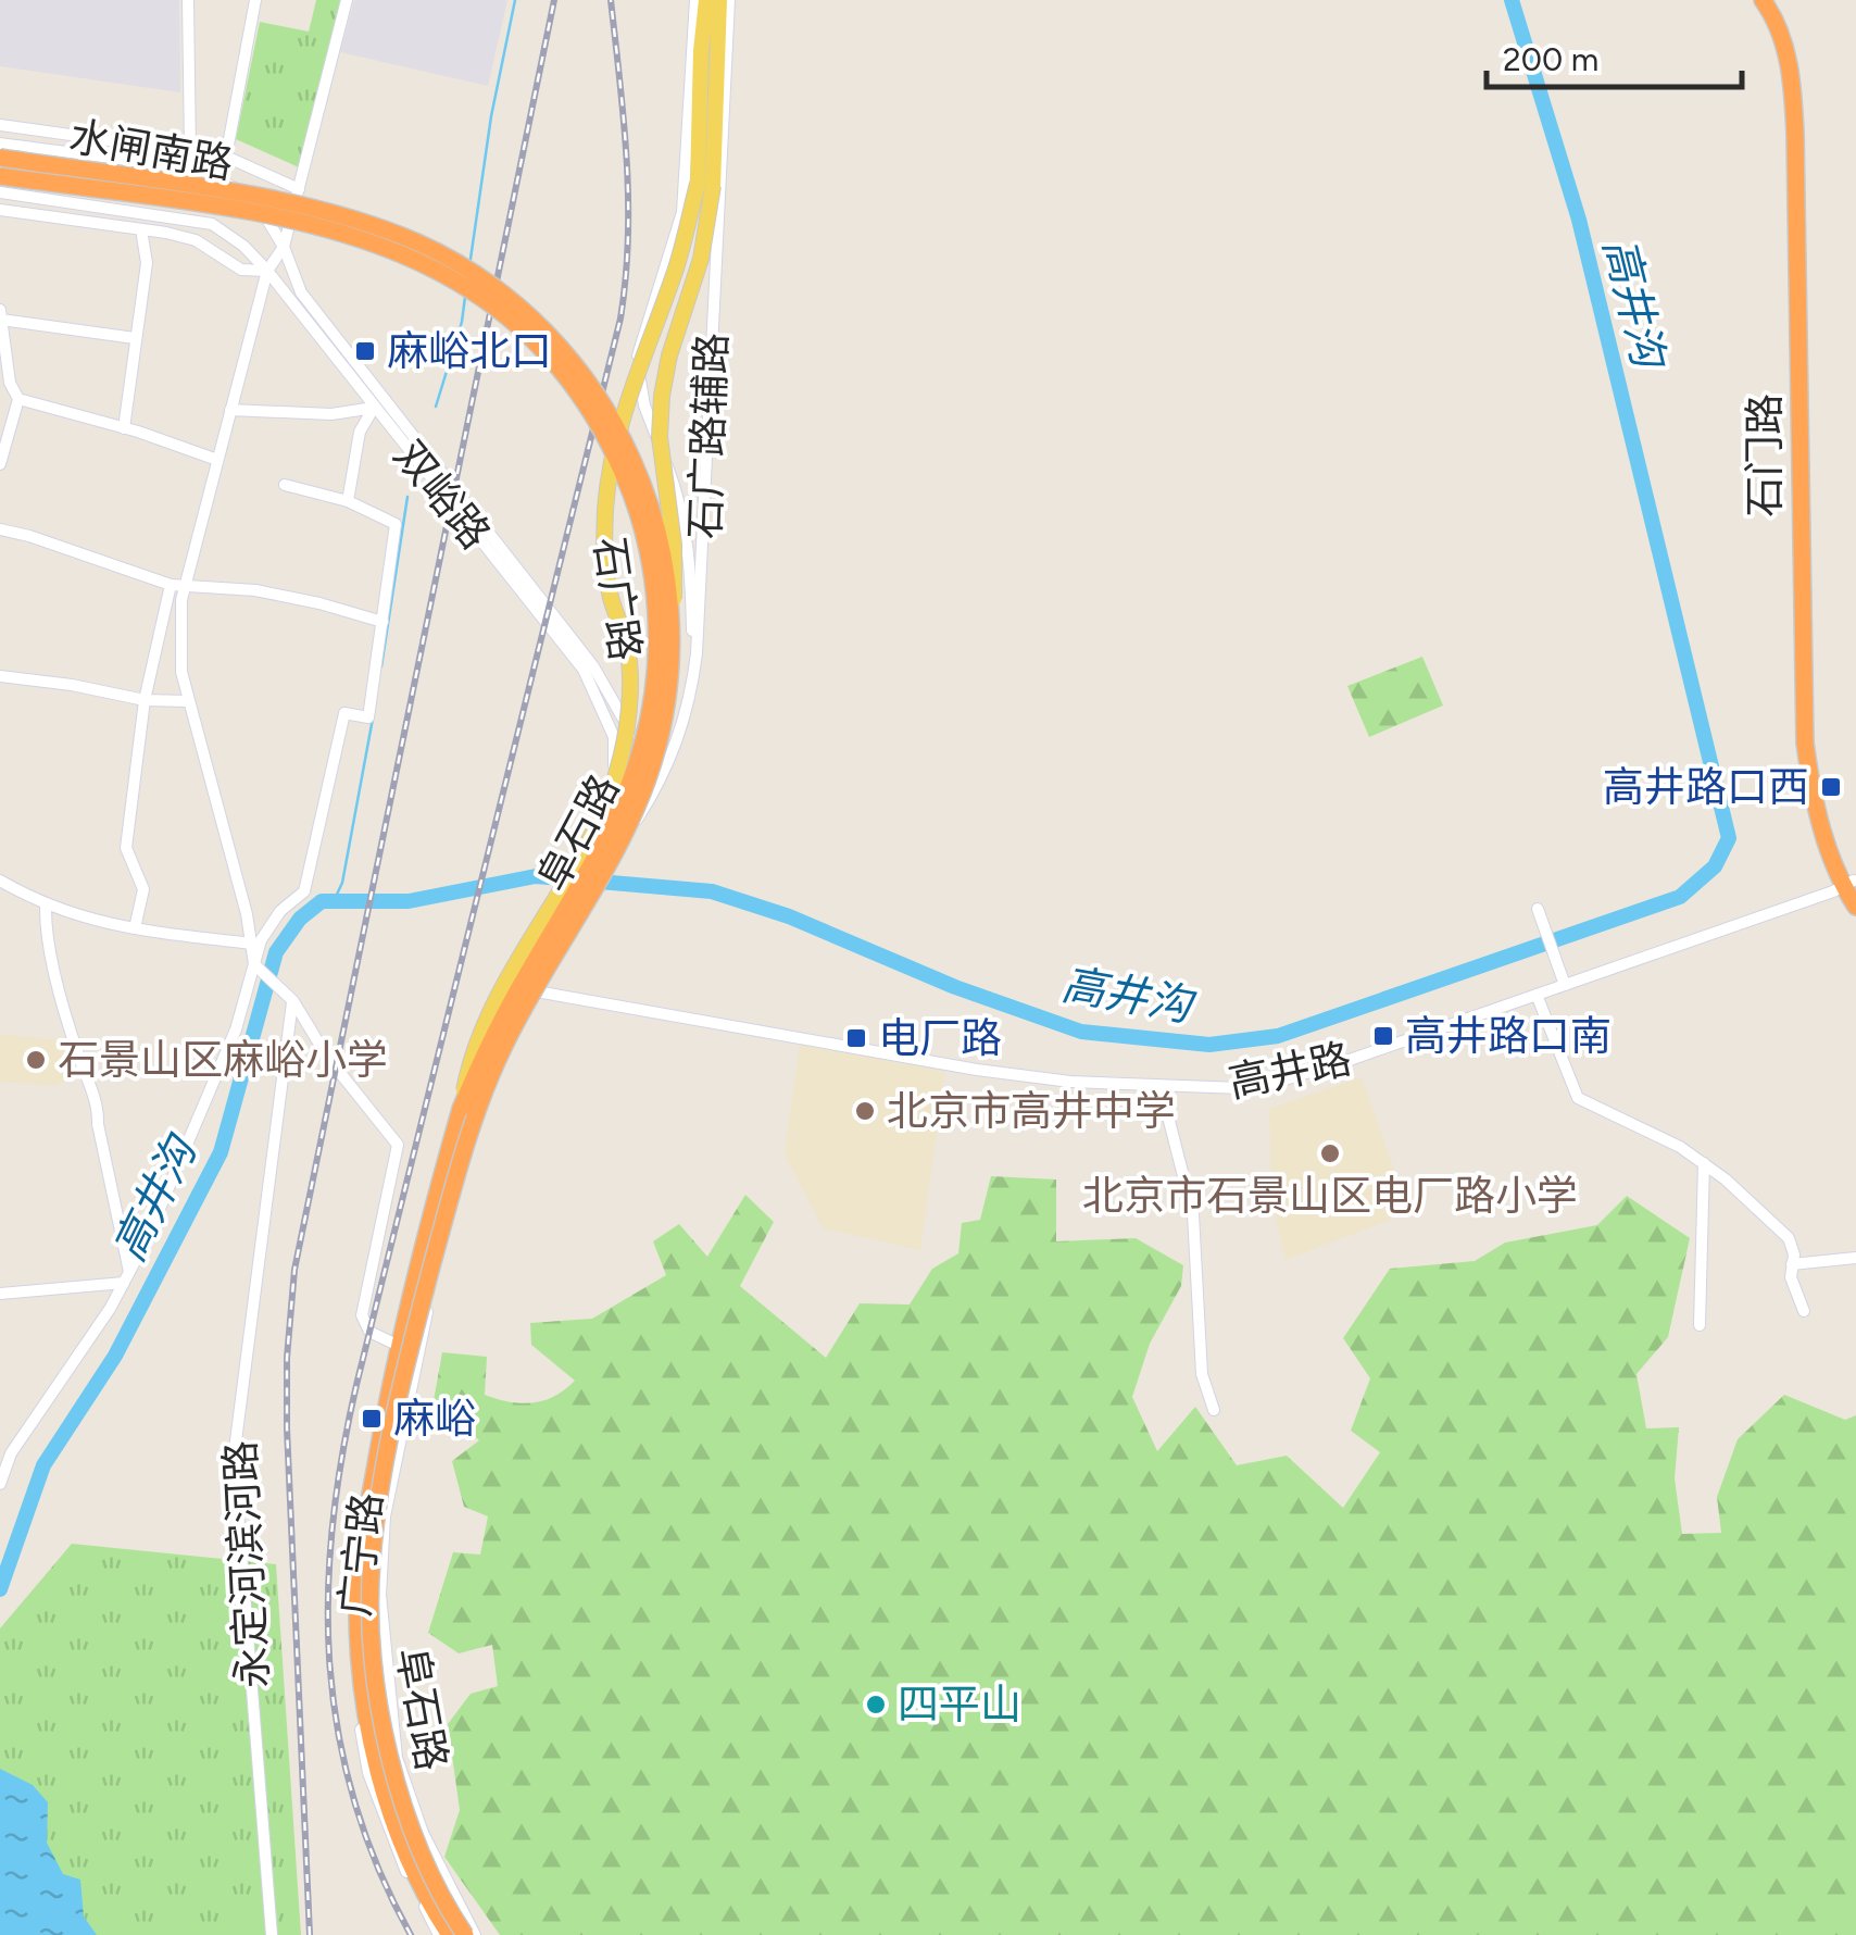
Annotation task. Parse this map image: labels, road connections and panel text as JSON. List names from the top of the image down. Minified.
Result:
{"streets":{"highway":["石门路","阜石路"],"main road":["石广路"],"street":["水闸南路","石广路辅路","双峪路","高井路","广宁路","永定河滨河路"]},"crossings":[["石广路辅路","双峪路"],["石门路","高井路"],["双峪路","高井路"],["双峪路","广宁路"],["石广路","阜石路"],["高井路","广宁路"]],"water":["高井沟"],"places":{"transit":["麻峪北口","高井路口西","高井路口南","电厂路","麻峪"],"other":["石景山区麻峪小学","北京市高井中学","北京市石景山区电厂路小学","四平山"]},"scale_bar":"200 m"}
